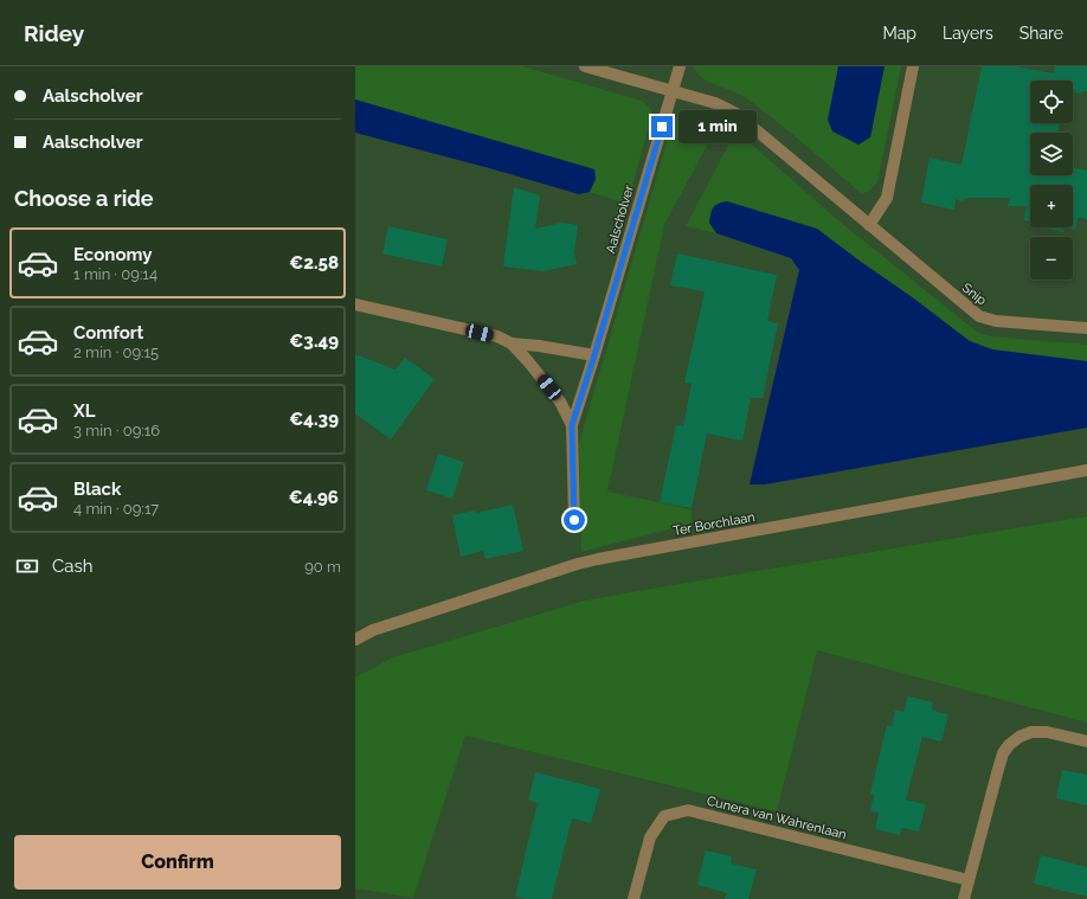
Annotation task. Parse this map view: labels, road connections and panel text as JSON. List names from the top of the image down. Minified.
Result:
{"streets":{"street":["Aalscholver","Snip","Ter Borchlaan","Cunera van Wahrenlaan"]},"crossings":[["Aalscholver","Snip"]],"page":{"header":"Ridey","nav":["Map","Layers","Share"],"banner":["Aalscholver","Aalscholver"],"map_buttons":["+","−"],"bubble":"1 min","heading":"Choose a ride","list":[{"name":"Economy","note":"1 min · 09:14","value":"€2.58"},{"name":"Comfort","note":"2 min · 09:15","value":"€3.49"},{"name":"XL","note":"3 min · 09:16","value":"€4.39"},{"name":"Black","note":"4 min · 09:17","value":"€4.96"}],"pay":["Cash","90 m"],"buttons":"Confirm"}}
